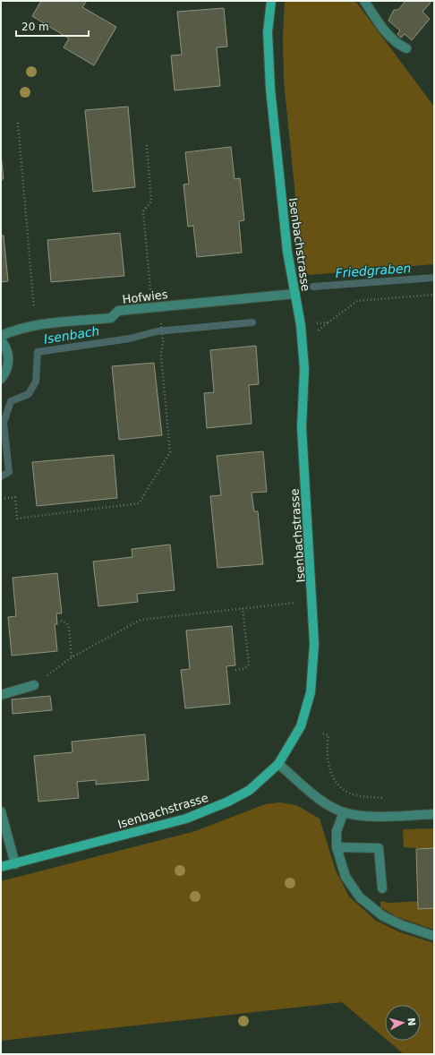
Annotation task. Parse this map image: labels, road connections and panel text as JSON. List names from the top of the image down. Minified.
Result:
{"streets":{"main road":["Isenbachstrasse"],"street":["Hofwies"]},"crossings":[["Isenbachstrasse","Hofwies"]],"water":["Friedgraben","Isenbach"],"scale_bar":"20 m","north":"right"}
